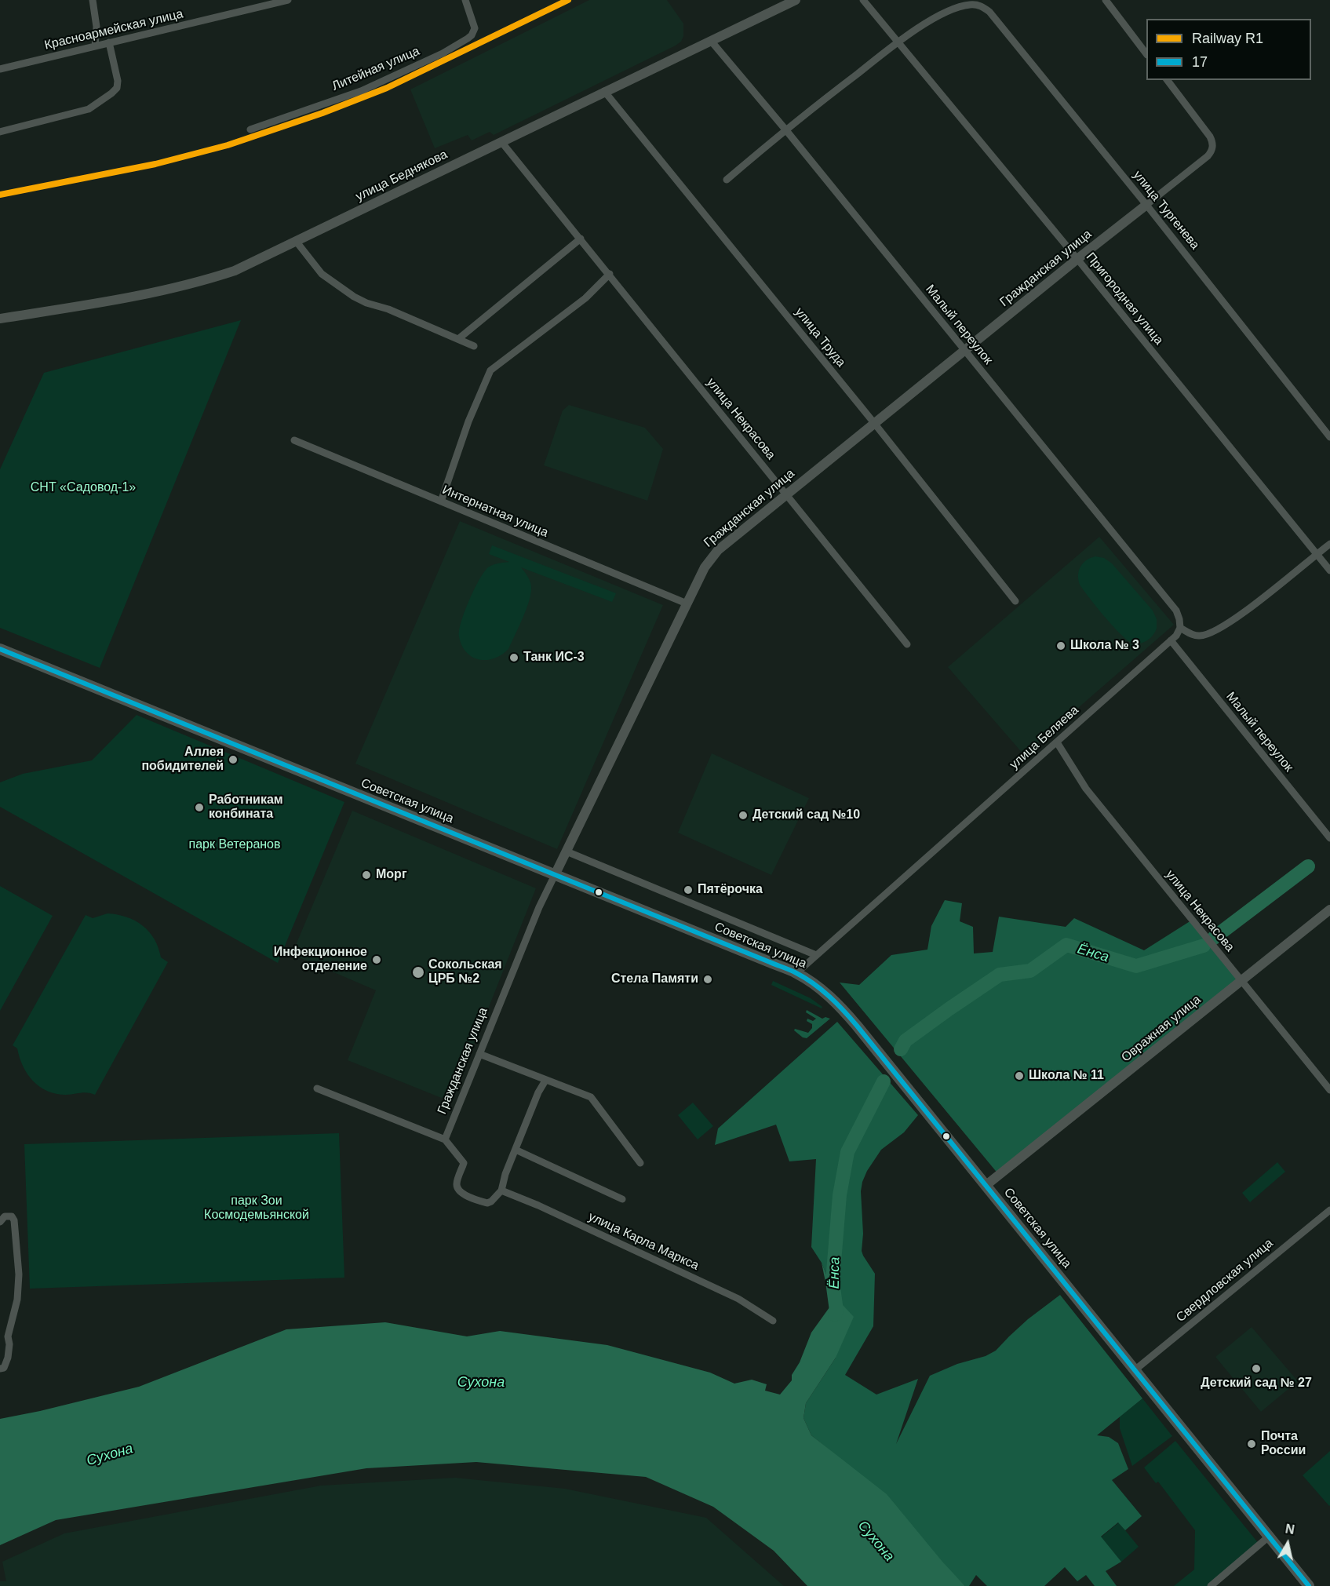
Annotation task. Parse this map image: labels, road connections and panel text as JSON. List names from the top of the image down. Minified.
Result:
{"streets":{"main road":["Советская улица"],"street":["Красноармейская улица","Литейная улица","улица Беднякова","улица Тургенева","Гражданская улица","Пригородная улица","Малый переулок","улица Труда","улица Некрасова","Интернатная улица","улица Беляева","Овражная улица","улица Карла Маркса","Свердловская улица"]},"crossings":[["улица Беднякова","Малый переулок"],["улица Беднякова","улица Труда"],["улица Беднякова","улица Некрасова"],["улица Тургенева","Гражданская улица"],["улица Тургенева","Пригородная улица"],["Гражданская улица","Пригородная улица"],["Гражданская улица","Малый переулок"],["Гражданская улица","улица Труда"],["Гражданская улица","улица Некрасова"],["Гражданская улица","Интернатная улица"],["Гражданская улица","Советская улица"],["Малый переулок","улица Беляева"],["улица Некрасова","улица Беляева"],["улица Некрасова","Овражная улица"],["улица Беляева","Советская улица"],["Советская улица","Овражная улица"],["Советская улица","Свердловская улица"]],"water":["Ёнса","Сухона"],"parks":["СНТ «Садовод-1»","парк Ветеранов","парк Зои Космодемьянской"],"places":["Школа № 3","Танк ИС-3","Аллея побидителей","Работникам конбината","Детский сад №10","Морг","Пятёрочка","Инфекционное отделение","Сокольская ЦРБ №2","Стела Памяти","Школа № 11","Детский сад № 27","Почта России"],"lines":["rail line R1","transit line 17"],"legend":["Railway R1","17"],"north":"top"}
